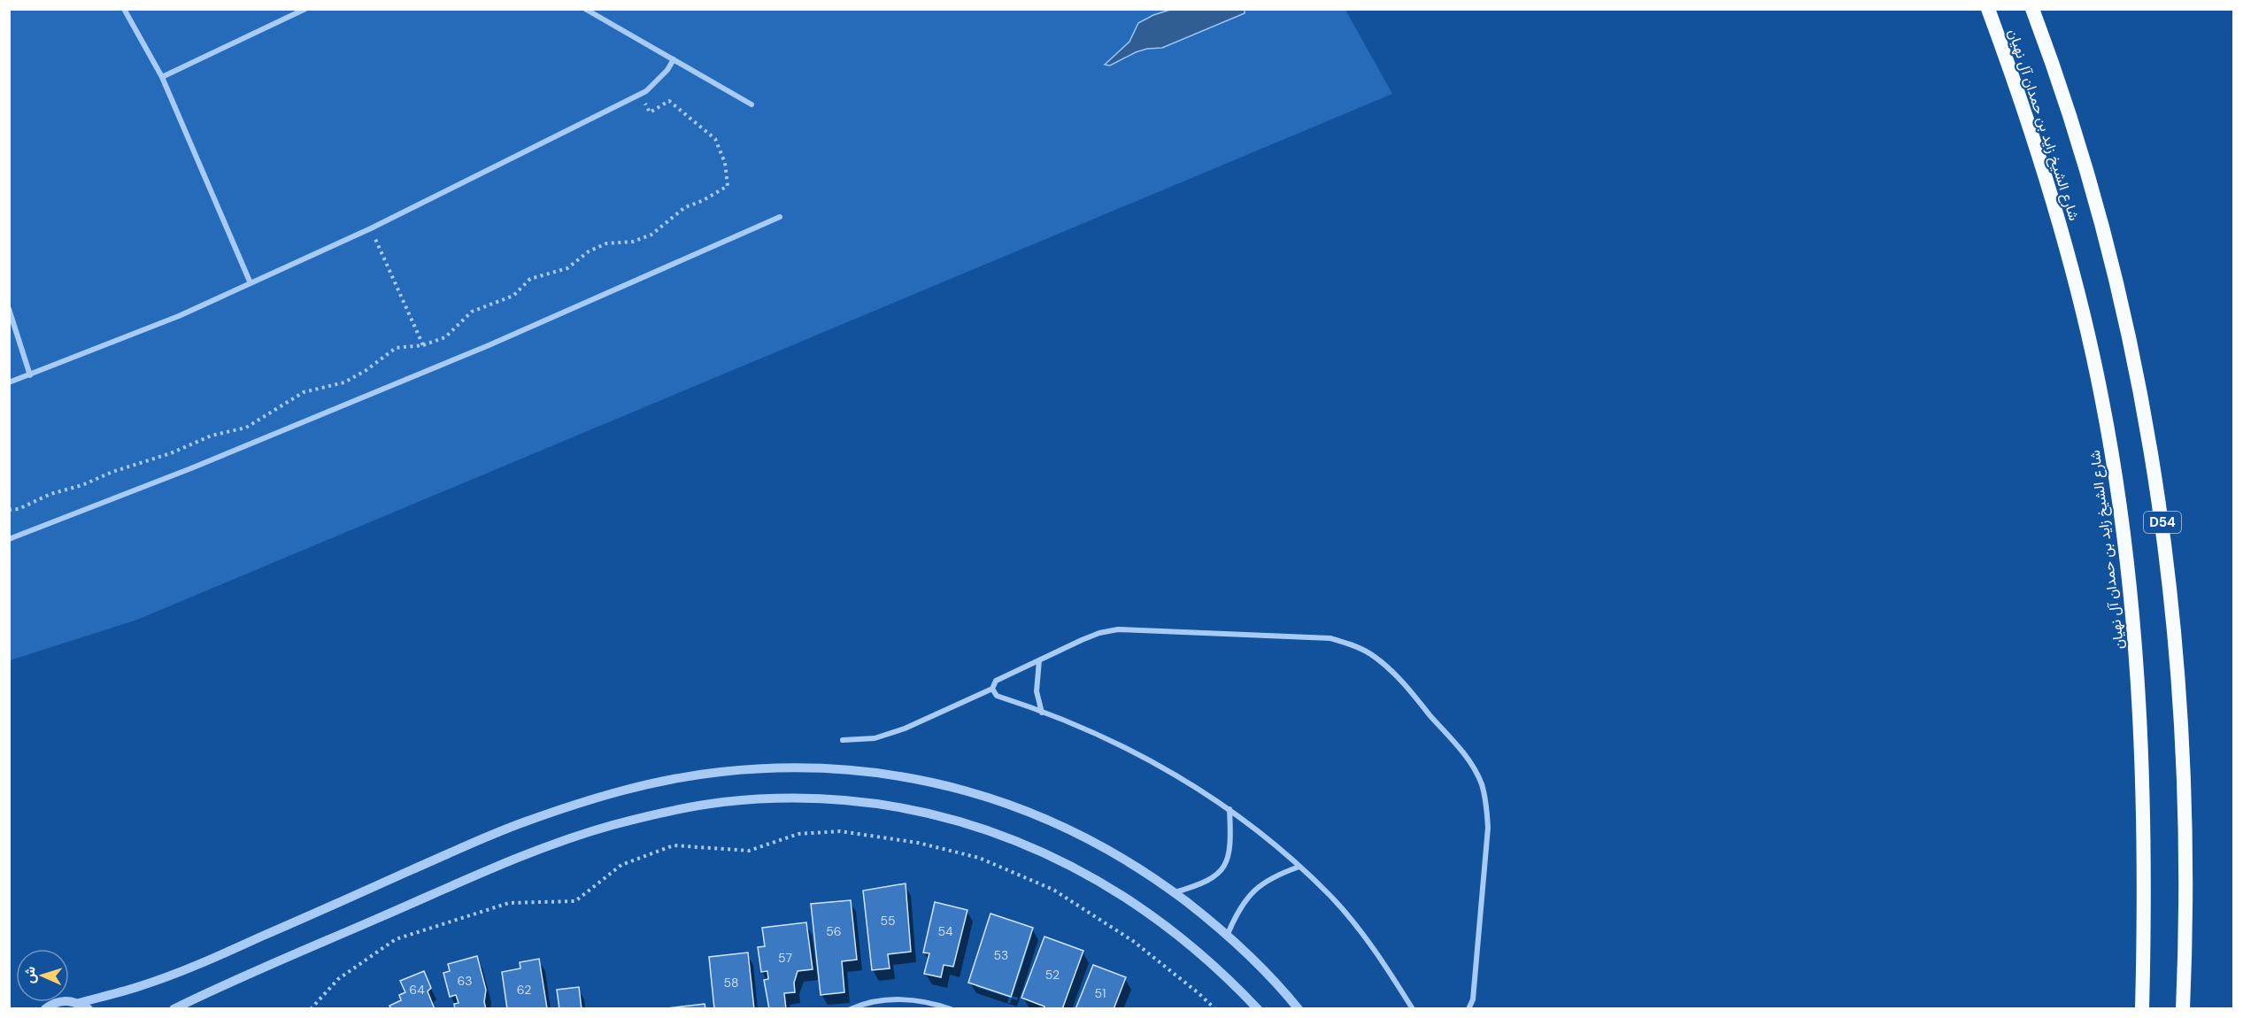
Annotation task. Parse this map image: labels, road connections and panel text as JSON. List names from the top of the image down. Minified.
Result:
{"streets":{"highway":["شارع الشيخ زايد بن حمدان آل نهيان","D54"]},"house_numbers":["55","56","54","53","57","52","63","58","64","62","51"],"north":"left"}
